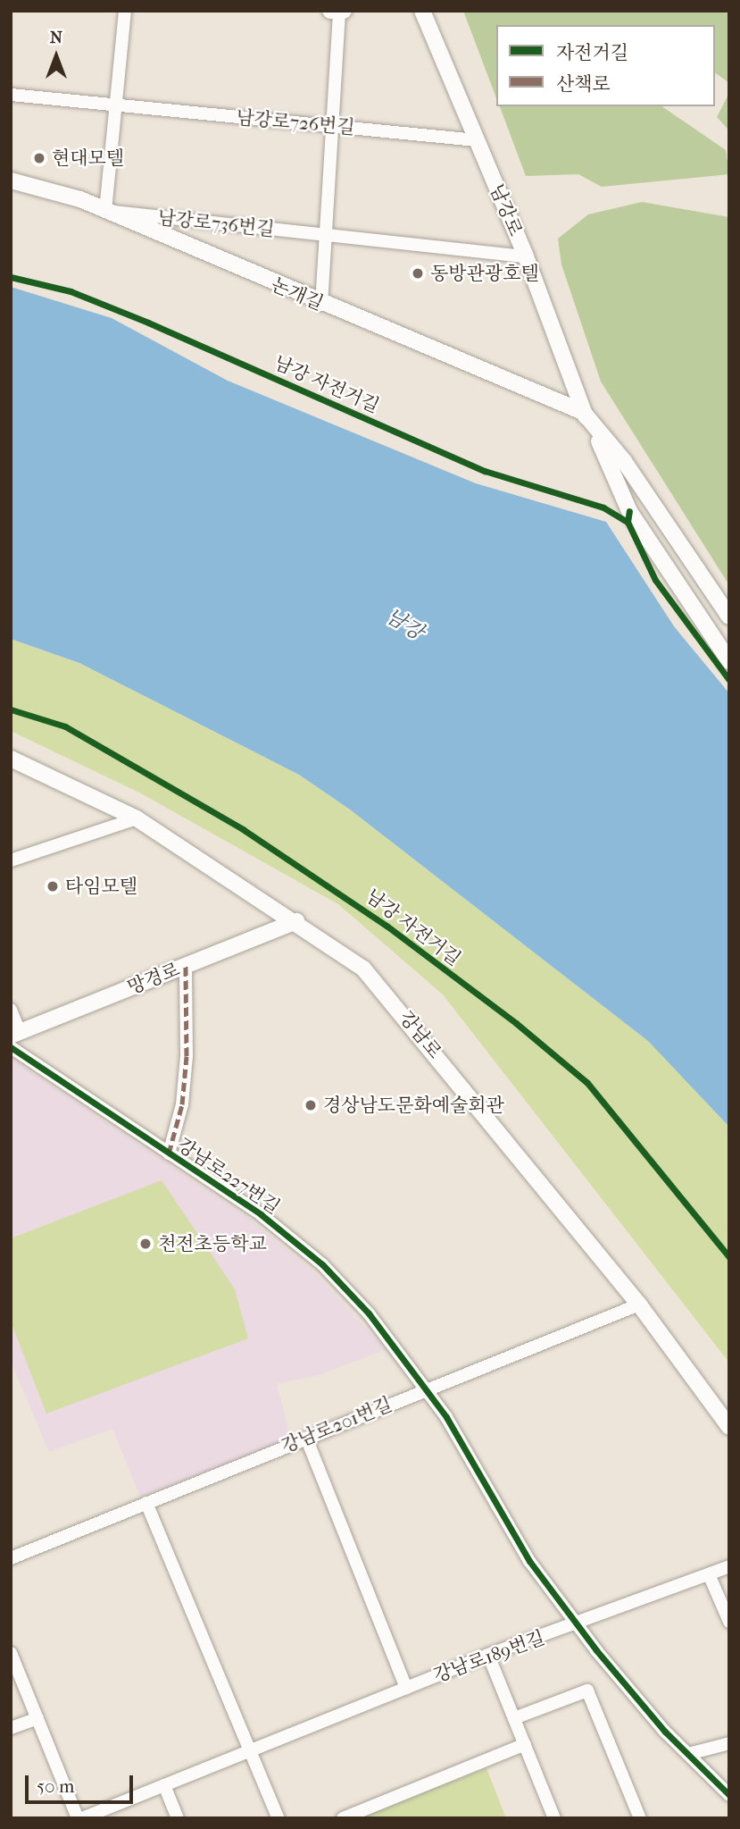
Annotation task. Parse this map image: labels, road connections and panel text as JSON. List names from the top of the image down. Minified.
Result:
{"streets":{"street":["남강로726번길","남강로","남강로736번길","논개길","망경로","강남로","강남로227번길","강남로201번길","강남로189번길"],"cycle path":["남강 자전거길"]},"crossings":[["남강로726번길","남강로"],["남강로","남강로736번길"],["남강로","논개길"],["남강로736번길","논개길"],["망경로","강남로"],["망경로","강남로227번길"],["강남로","강남로201번길"],["강남로227번길","강남로201번길"],["강남로227번길","강남로189번길"]],"water":["남강"],"places":["현대모텔","동방관광호텔","타임모텔","경상남도문화예술회관","천전초등학교"],"legend":["자전거길","산책로"],"scale_bar":"50 m","north":"top"}
